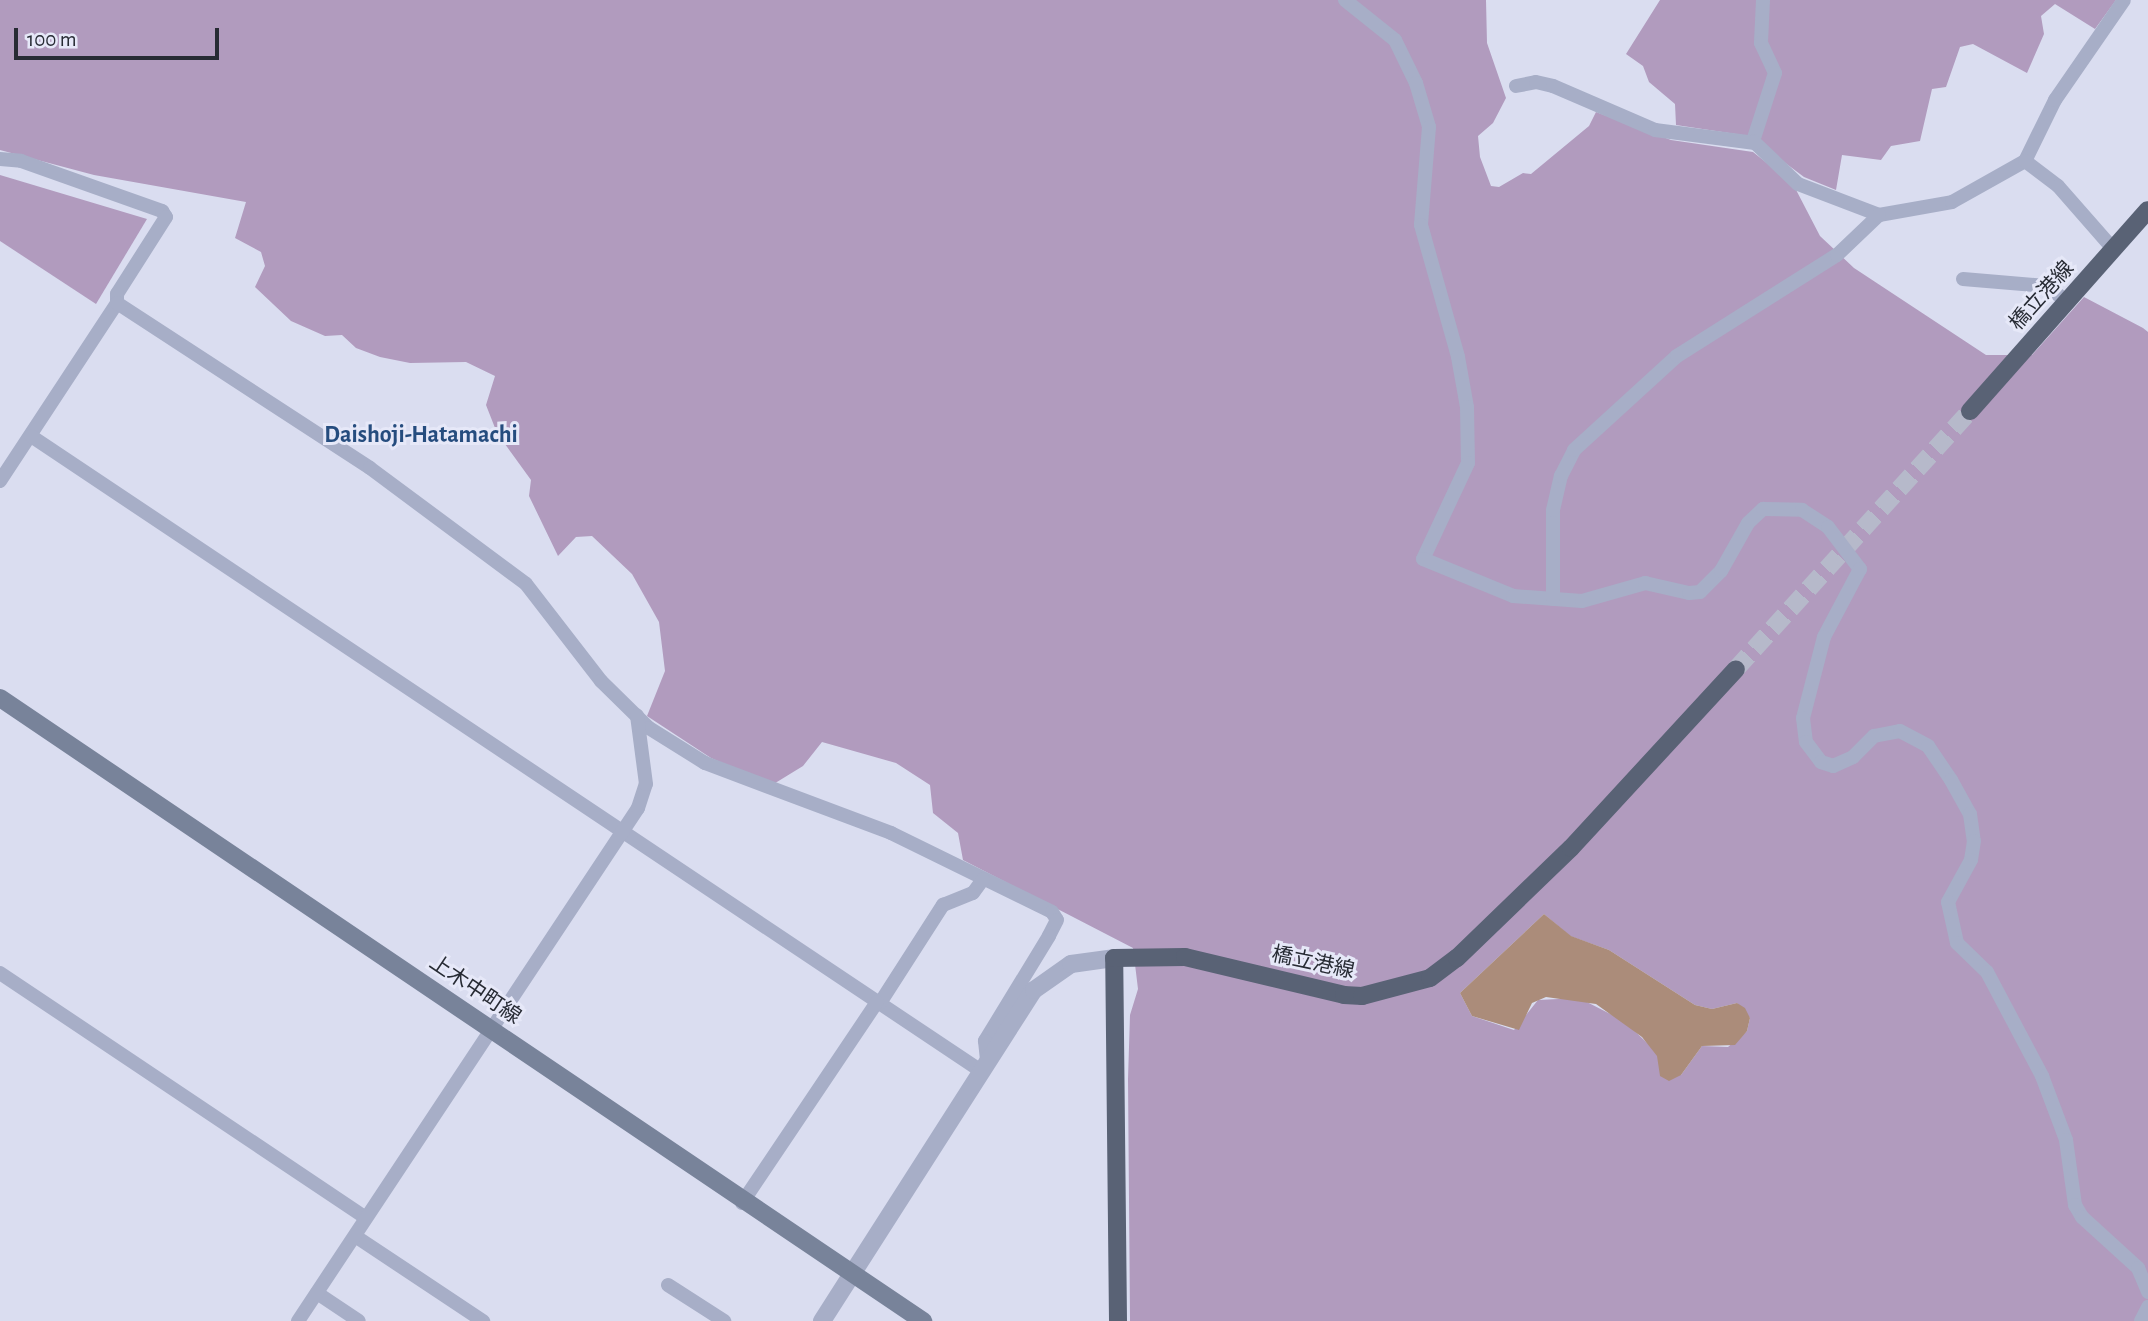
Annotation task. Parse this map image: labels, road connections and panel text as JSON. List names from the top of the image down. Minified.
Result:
{"streets":{"main road":["橋立港線","上木中町線"]},"districts":["Daishoji-Hatamachi"],"scale_bar":"100 m"}
